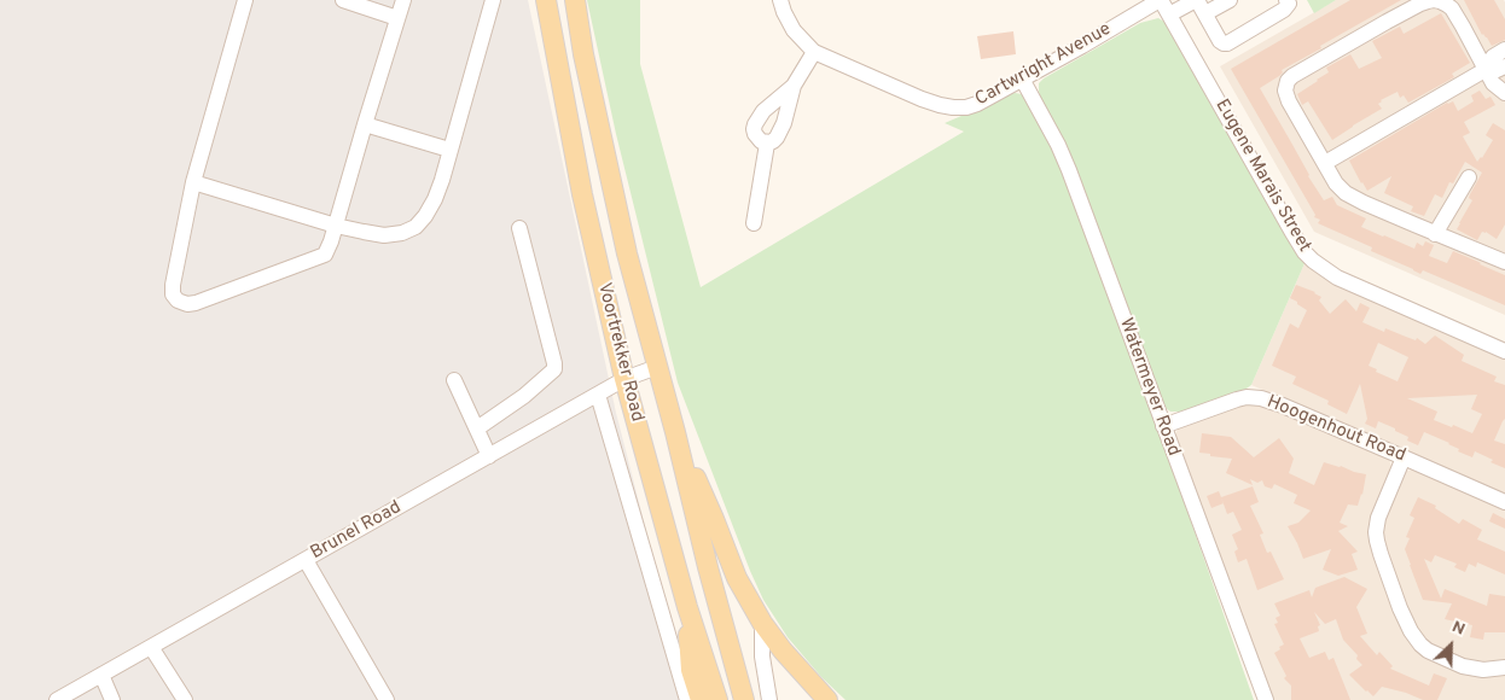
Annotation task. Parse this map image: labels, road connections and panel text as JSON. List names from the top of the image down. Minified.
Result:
{"streets":{"main road":["Voortrekker Road"],"street":["Cartwright Avenue","Eugene Marais Street","Watermeyer Road","Hoogenhout Road","Brunel Road"]},"crossings":[["Cartwright Avenue","Eugene Marais Street"],["Cartwright Avenue","Watermeyer Road"],["Voortrekker Road","Brunel Road"],["Watermeyer Road","Hoogenhout Road"]],"north":"top right"}
